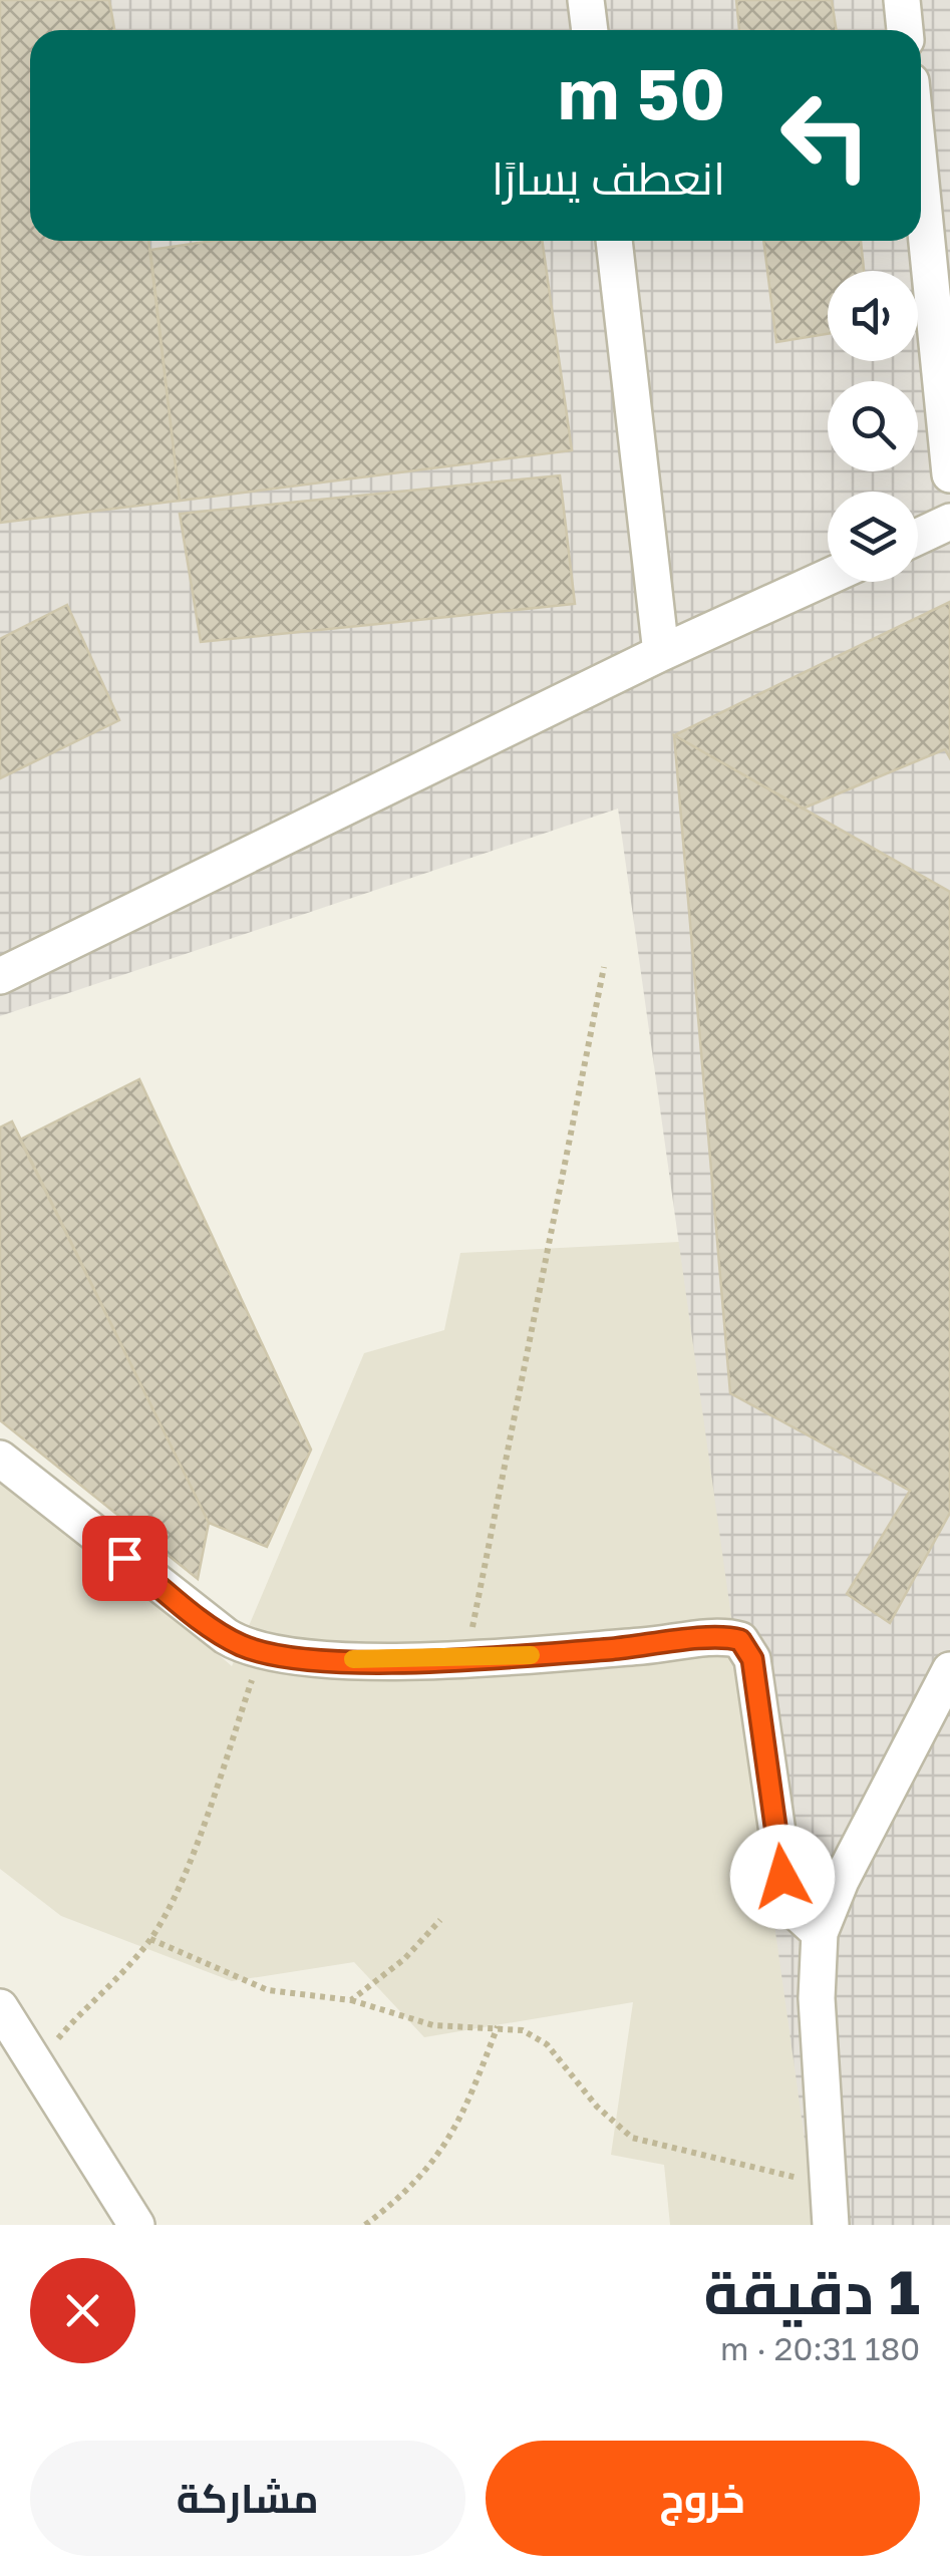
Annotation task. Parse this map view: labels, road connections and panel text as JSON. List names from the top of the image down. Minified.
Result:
{"page":{"turn":["50 m","انعطف يسارًا"],"heading":["1 دقيقة","180 m · 20:31"],"buttons":["خروج","مشاركة"]}}
